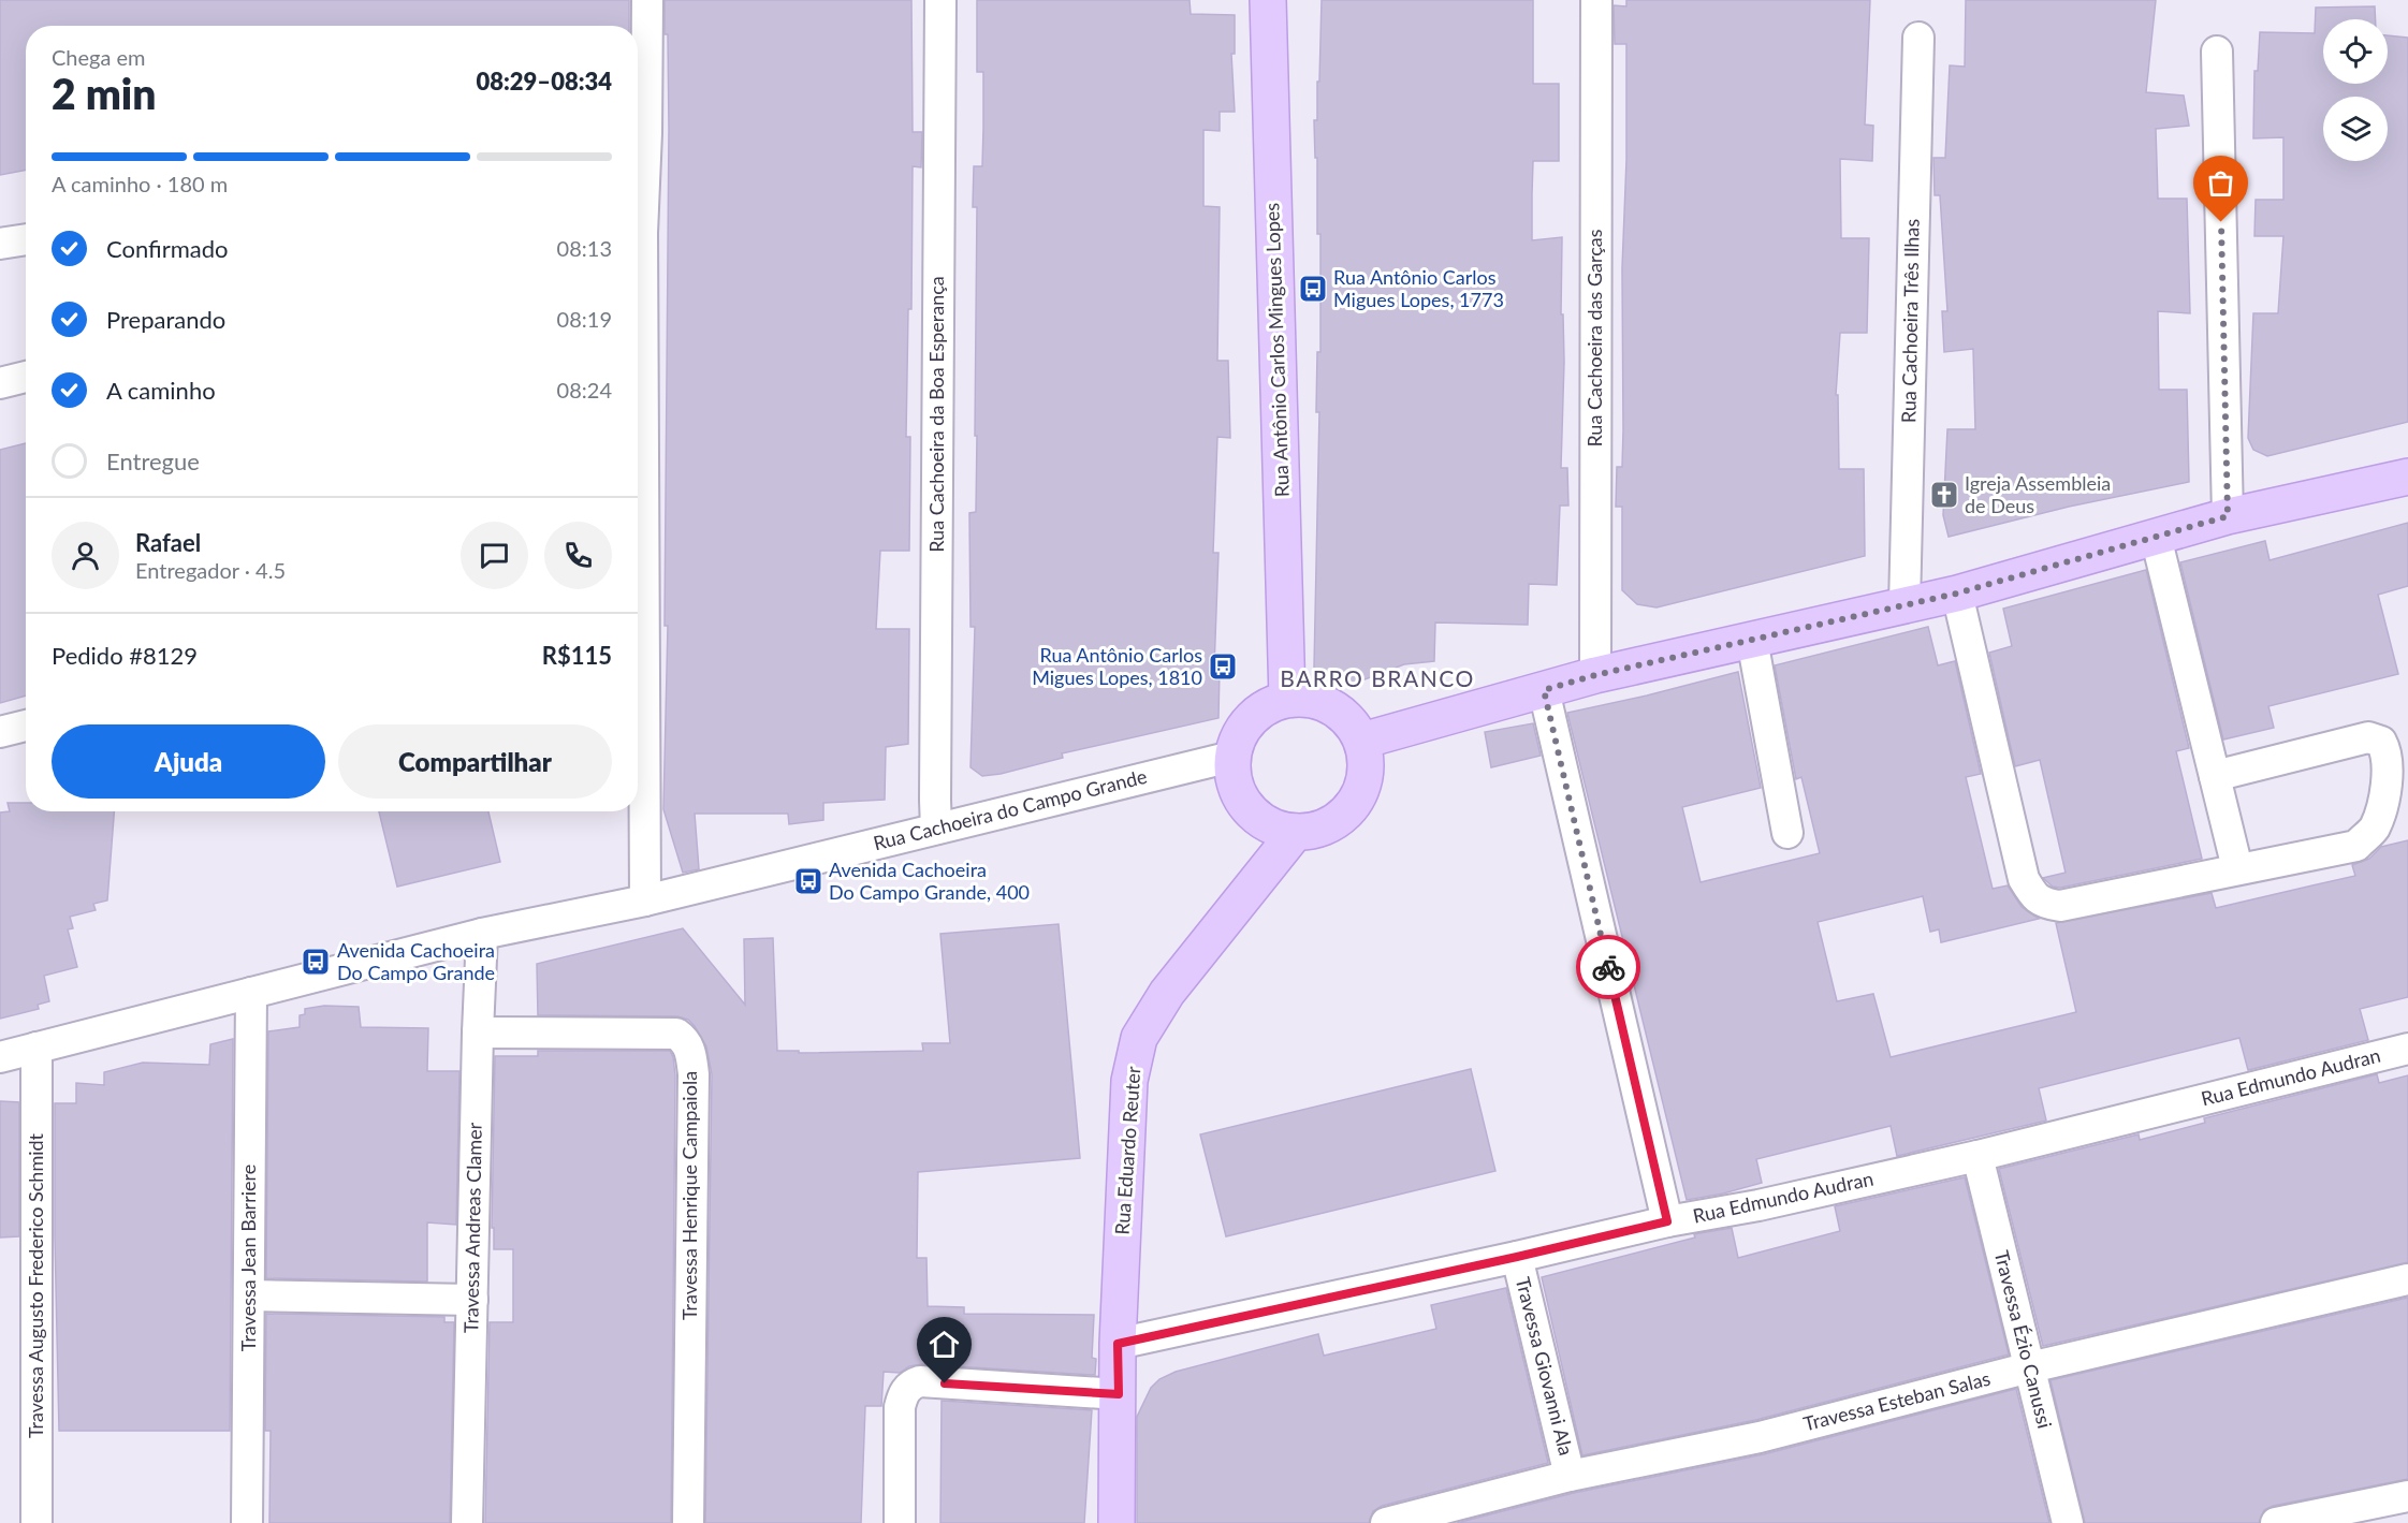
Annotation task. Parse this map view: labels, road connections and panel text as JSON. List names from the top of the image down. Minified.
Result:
{"streets":{"street":["Rua Cachoeira Três Ilhas","Rua Cachoeira das Garças","Rua Antônio Carlos Mingues Lopes","Rua Cachoeira da Boa Esperança","Rua Cachoeira do Campo Grande","Rua Edmundo Audran","Rua Eduardo Reuter","Travessa Henrique Campaiola","Travessa Andreas Clamer","Travessa Jean Barriere","Travessa Augusto Frederico Schmidt","Travessa Ézio Canussi","Travessa Giovanni Ala","Travessa Esteban Salas"]},"crossings":[["Rua Antônio Carlos Mingues Lopes","Rua Cachoeira do Campo Grande"],["Rua Antônio Carlos Mingues Lopes","Rua Eduardo Reuter"],["Rua Cachoeira da Boa Esperança","Rua Cachoeira do Campo Grande"],["Rua Cachoeira do Campo Grande","Rua Eduardo Reuter"],["Rua Cachoeira do Campo Grande","Travessa Andreas Clamer"],["Rua Cachoeira do Campo Grande","Travessa Jean Barriere"],["Rua Cachoeira do Campo Grande","Travessa Augusto Frederico Schmidt"],["Rua Edmundo Audran","Rua Eduardo Reuter"],["Rua Edmundo Audran","Travessa Ézio Canussi"],["Rua Edmundo Audran","Travessa Giovanni Ala"],["Travessa Henrique Campaiola","Travessa Andreas Clamer"],["Travessa Ézio Canussi","Travessa Esteban Salas"],["Travessa Giovanni Ala","Travessa Esteban Salas"]],"districts":["BARRO BRANCO"],"places":{"bus stop":["Rua Antônio Carlos Migues Lopes, 1773","Rua Antônio Carlos Migues Lopes, 1810","Avenida Cachoeira Do Campo Grande, 400","Avenida Cachoeira Do Campo Grande"],"church":["Igreja Assembleia de Deus"]},"page":{"heading":["2 min","Chega em","08:29–08:34"],"panel":["Rafael","Entregador · 4.5","Pedido #8129","R$115"],"bar":"A caminho · 180 m","list":[["Confirmado","08:13"],["Preparando","08:19"],["A caminho","08:24"],"Entregue"],"buttons":["Ajuda","Compartilhar"]}}
